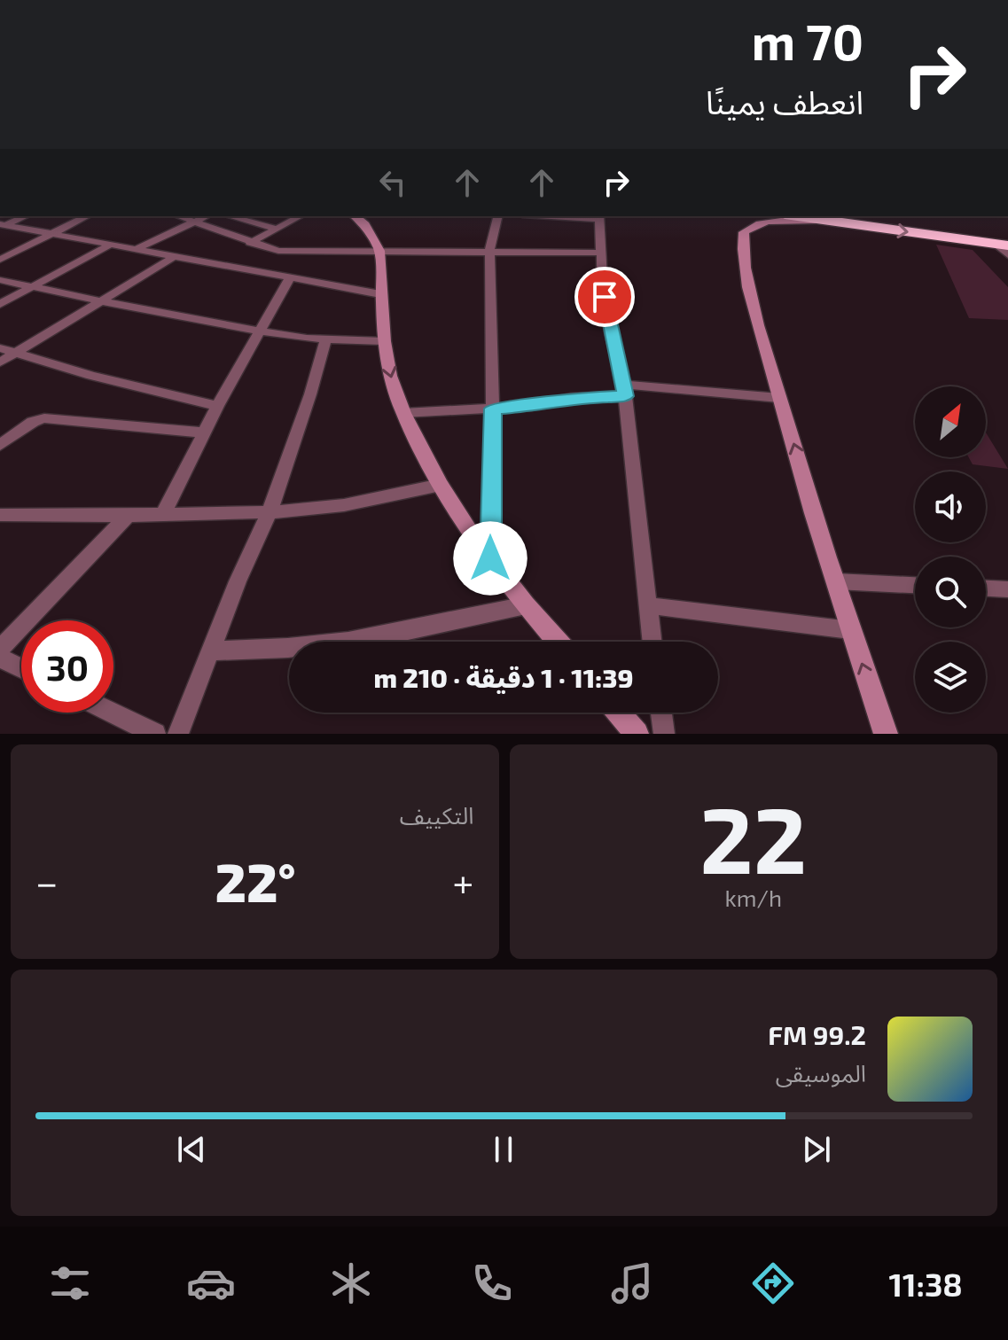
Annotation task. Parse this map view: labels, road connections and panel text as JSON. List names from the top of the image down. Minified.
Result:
{"north":"top right","page":{"turn":["70 m","انعطف يمينًا"],"limit":"30","trip":"11:39 · 1 دقيقة · 210 m","tile":[["22","km/h"],"التكييف"],"heat":["−","22°","+"],"song":["99.2 FM","الموسيقى"],"tabs":"11:38"}}
